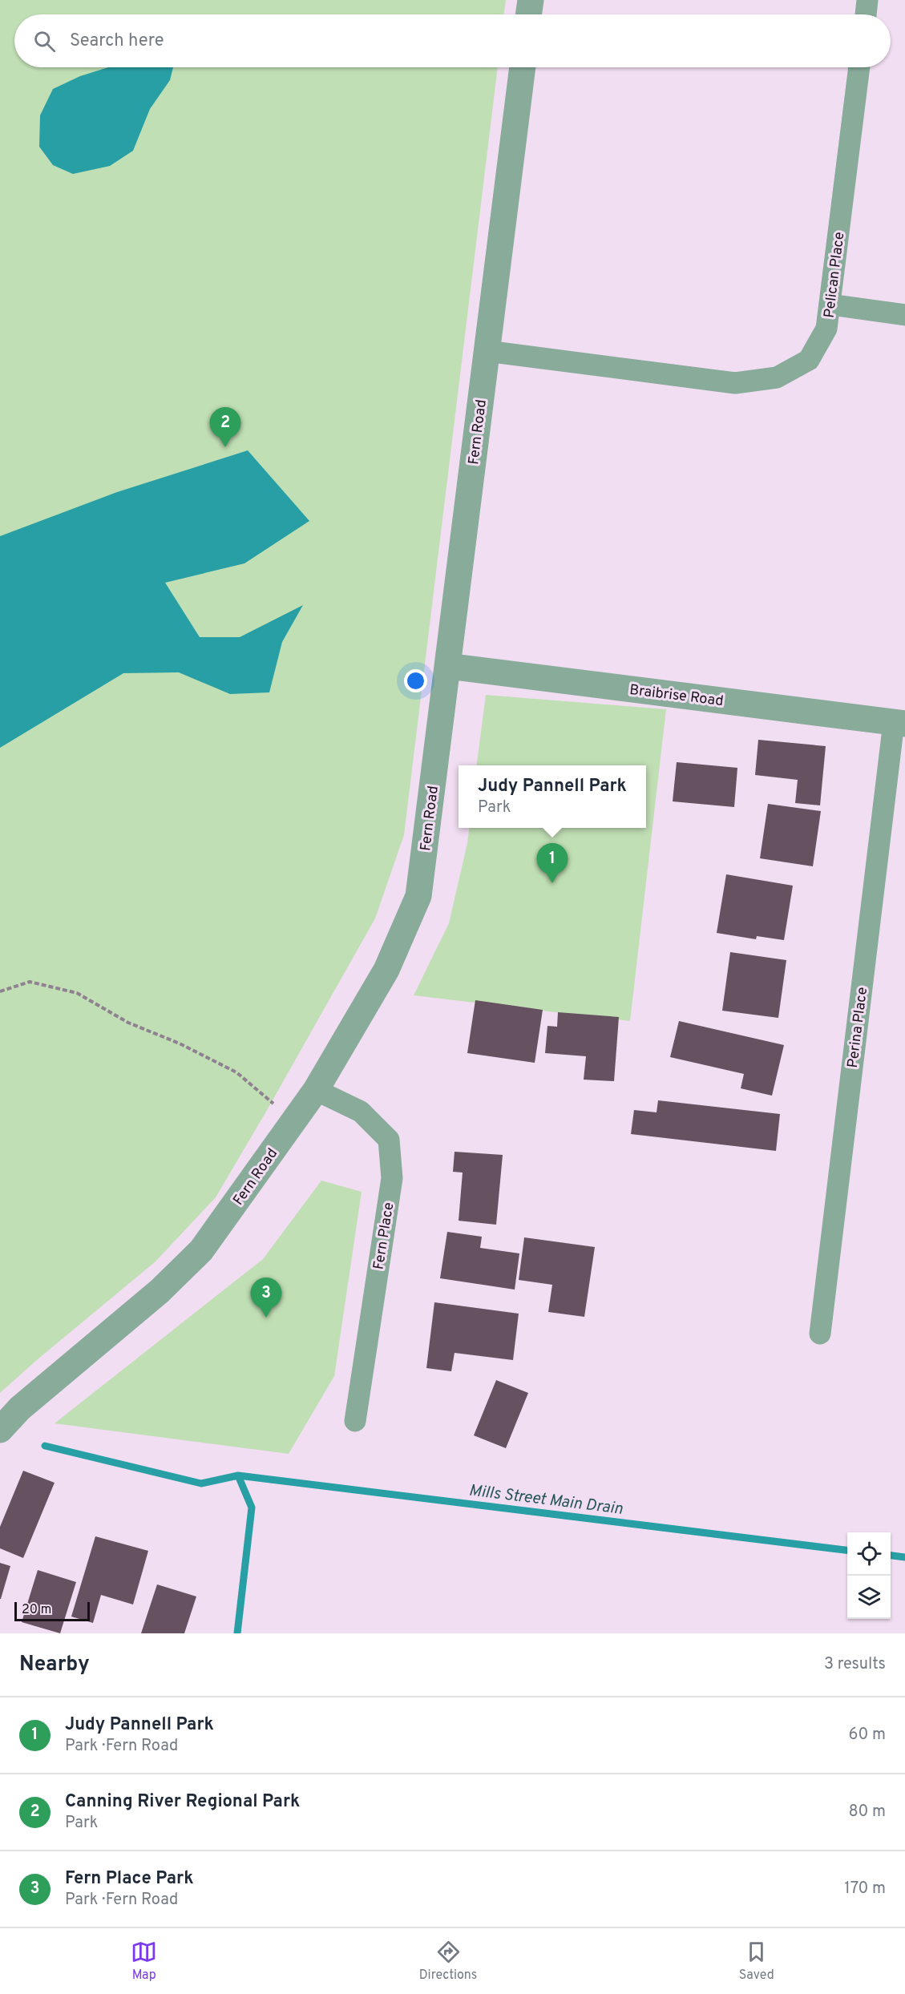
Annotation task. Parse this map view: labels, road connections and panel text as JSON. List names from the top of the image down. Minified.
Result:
{"streets":{"street":["Pelican Place","Fern Road","Braibrise Road","Perina Place","Fern Place"]},"crossings":[["Pelican Place","Fern Road"],["Fern Road","Braibrise Road"],["Fern Road","Fern Place"],["Braibrise Road","Perina Place"]],"water":["Mills Street Main Drain"],"scale_bar":"20 m","page":{"search":"Search here","pins":["2","1","3"],"popup":["Judy Pannell Park","Park"],"scale":"20 m","heading":["Nearby","3 results"],"list":[{"mark":"1","name":"Judy Pannell Park","note":"Park · Fern Road","value":"60 m"},{"mark":"2","name":"Canning River Regional Park","note":"Park","value":"80 m"},{"mark":"3","name":"Fern Place Park","note":"Park · Fern Road","value":"170 m"}],"nav":["Map","Directions","Saved"]}}
